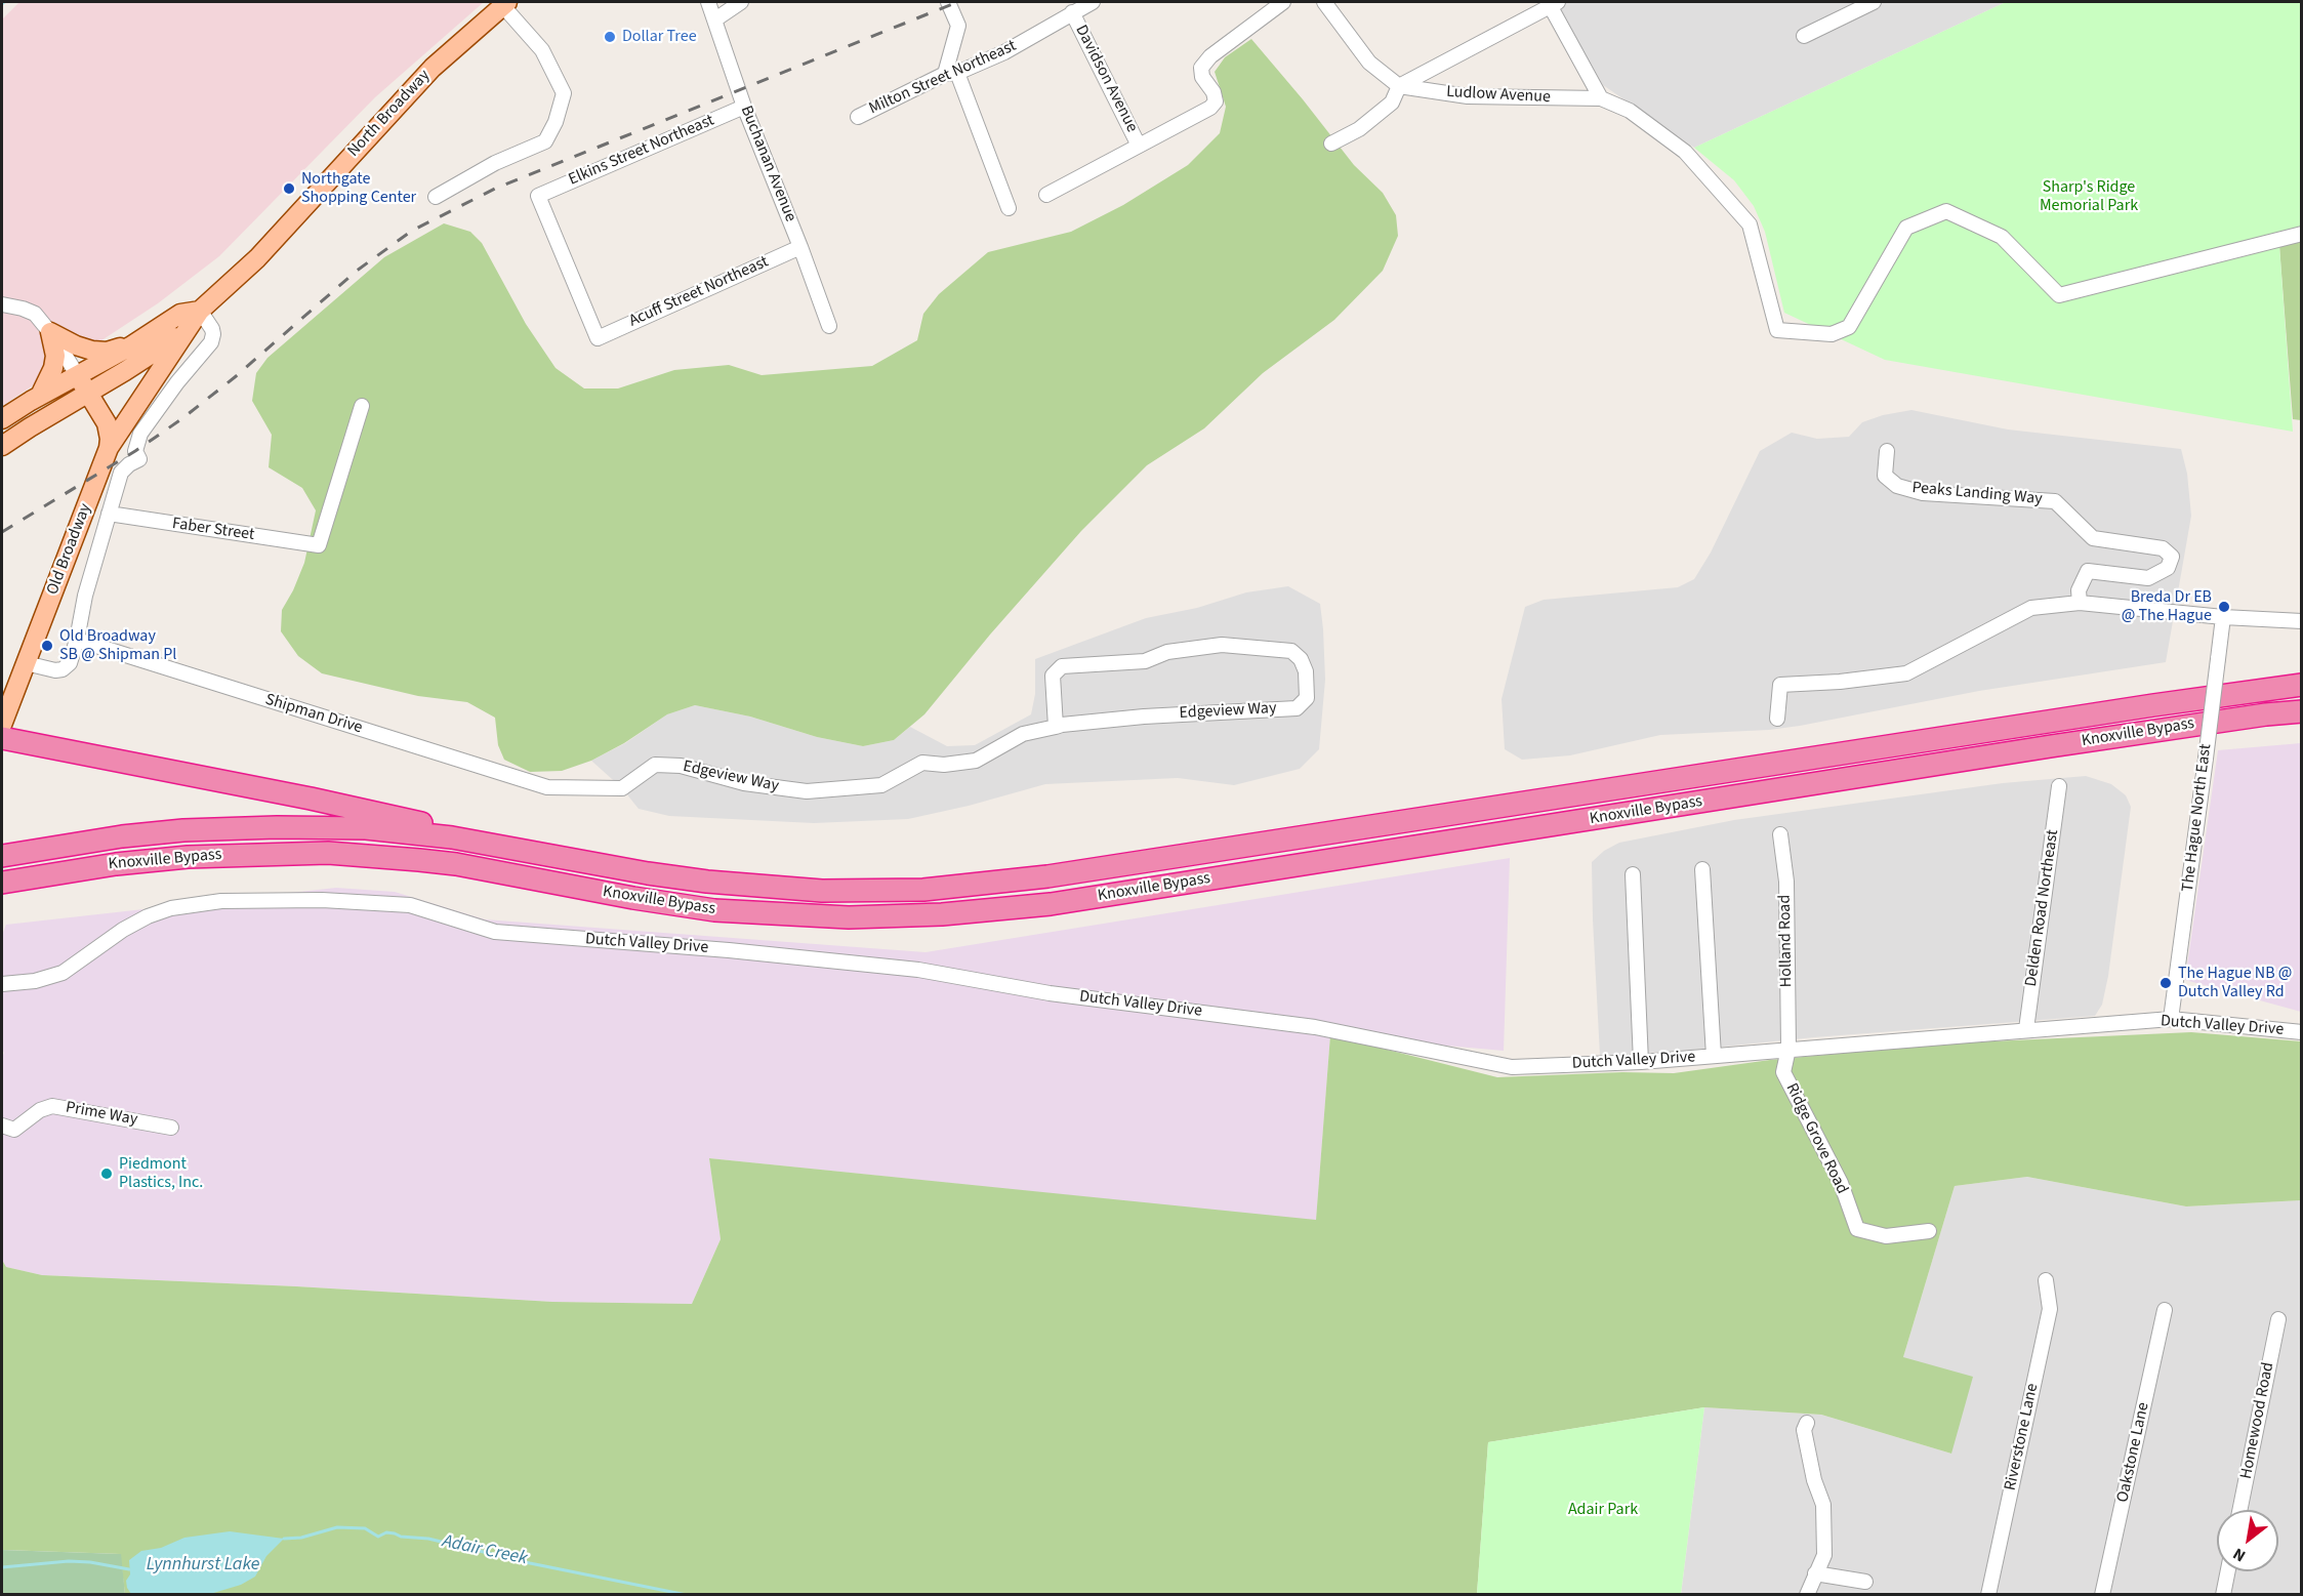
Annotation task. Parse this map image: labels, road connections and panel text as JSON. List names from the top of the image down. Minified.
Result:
{"streets":{"highway":["Knoxville Bypass"],"main road":["North Broadway","Old Broadway"],"street":["Milton Street Northeast","Davidson Avenue","Ludlow Avenue","Elkins Street Northeast","Buchanan Avenue","Acuff Street Northeast","Peaks Landing Way","Faber Street","Edgeview Way","Shipman Drive","The Hague North East","Delden Road Northeast","Holland Road","Dutch Valley Drive","Prime Way","Ridge Grove Road","Homewood Road","Riverstone Lane","Oakstone Lane"]},"crossings":[["Milton Street Northeast","Davidson Avenue"],["North Broadway","Old Broadway"],["Elkins Street Northeast","Buchanan Avenue"],["Elkins Street Northeast","Acuff Street Northeast"],["Buchanan Avenue","Acuff Street Northeast"],["Edgeview Way","Shipman Drive"],["The Hague North East","Dutch Valley Drive"],["Delden Road Northeast","Dutch Valley Drive"],["Holland Road","Dutch Valley Drive"],["Holland Road","Ridge Grove Road"],["Dutch Valley Drive","Ridge Grove Road"]],"water":["Adair Creek","Lynnhurst Lake"],"parks":["Sharp's Ridge Memorial Park","Adair Park"],"places":["Dollar Tree","Northgate Shopping Center","Breda Dr EB @ The Hague","Old Broadway SB @ Shipman Pl","The Hague NB @ Dutch Valley Rd","Piedmont Plastics, Inc."],"north":"bottom left"}
